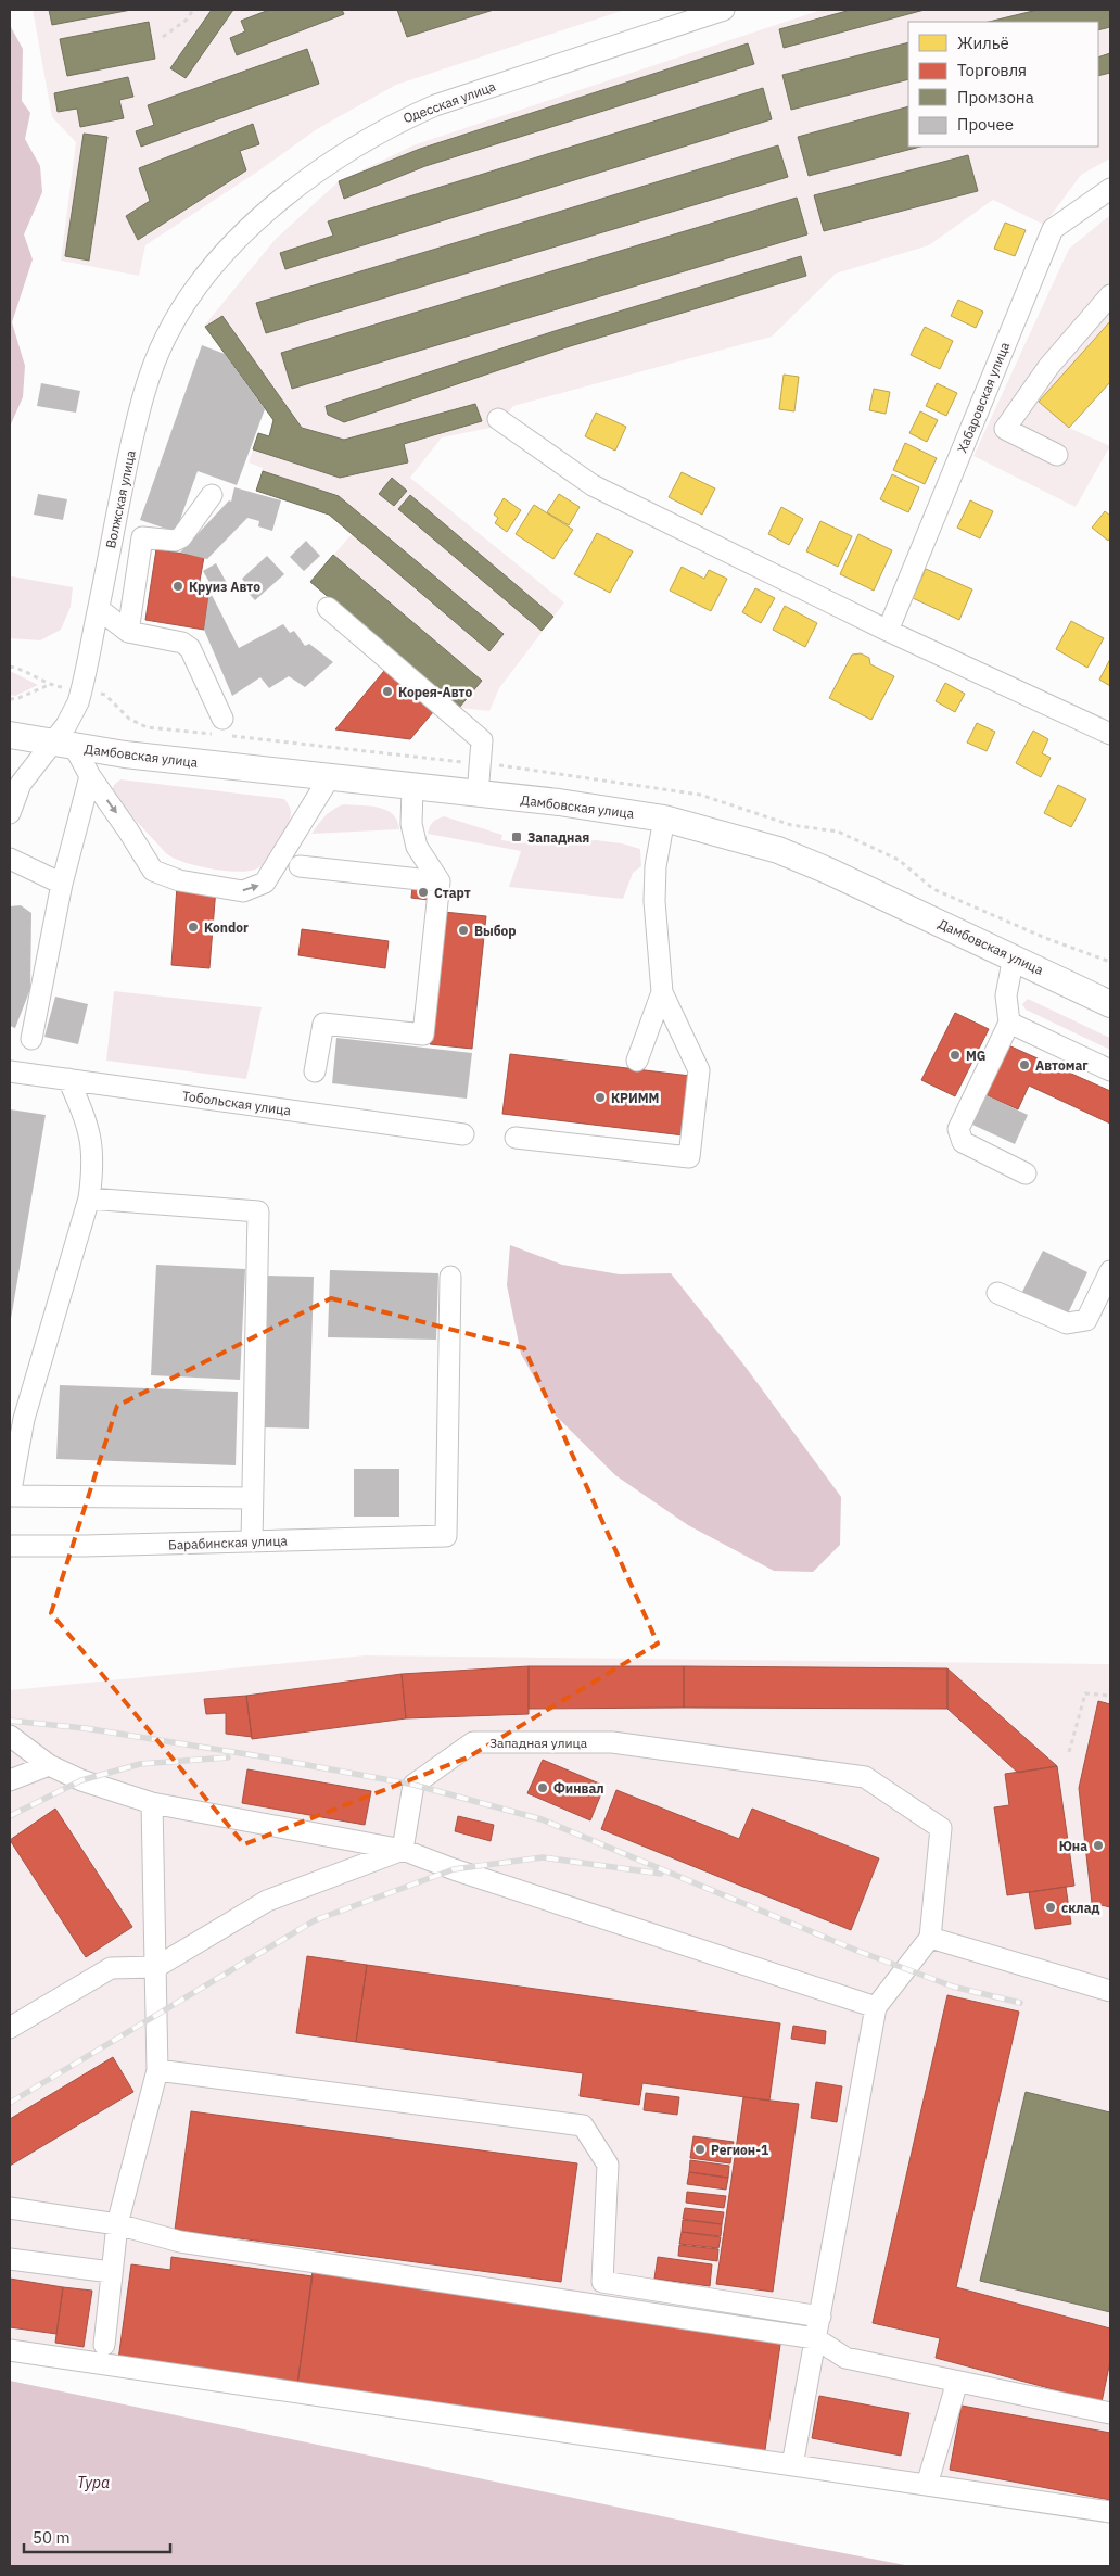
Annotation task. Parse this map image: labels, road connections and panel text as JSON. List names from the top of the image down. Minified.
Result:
{"streets":{"main road":["Дамбовская улица"],"street":["Одесская улица","Хабаровская улица","Волжская улица","Тобольская улица","Барабинская улица","Западная улица"]},"crossings":[["Одесская улица","Волжская улица"],["Волжская улица","Дамбовская улица"]],"water":["Тура"],"places":{"other":["Круиз Авто","Корея-Авто","Старт","Kondor","Выбор","MG","Автомаг","КРИММ","Финвал","Юна","склад","Регион-1"],"transit":["Западная"]},"legend":["Жильё","Торговля","Промзона","Прочее"],"scale_bar":"50 m"}
